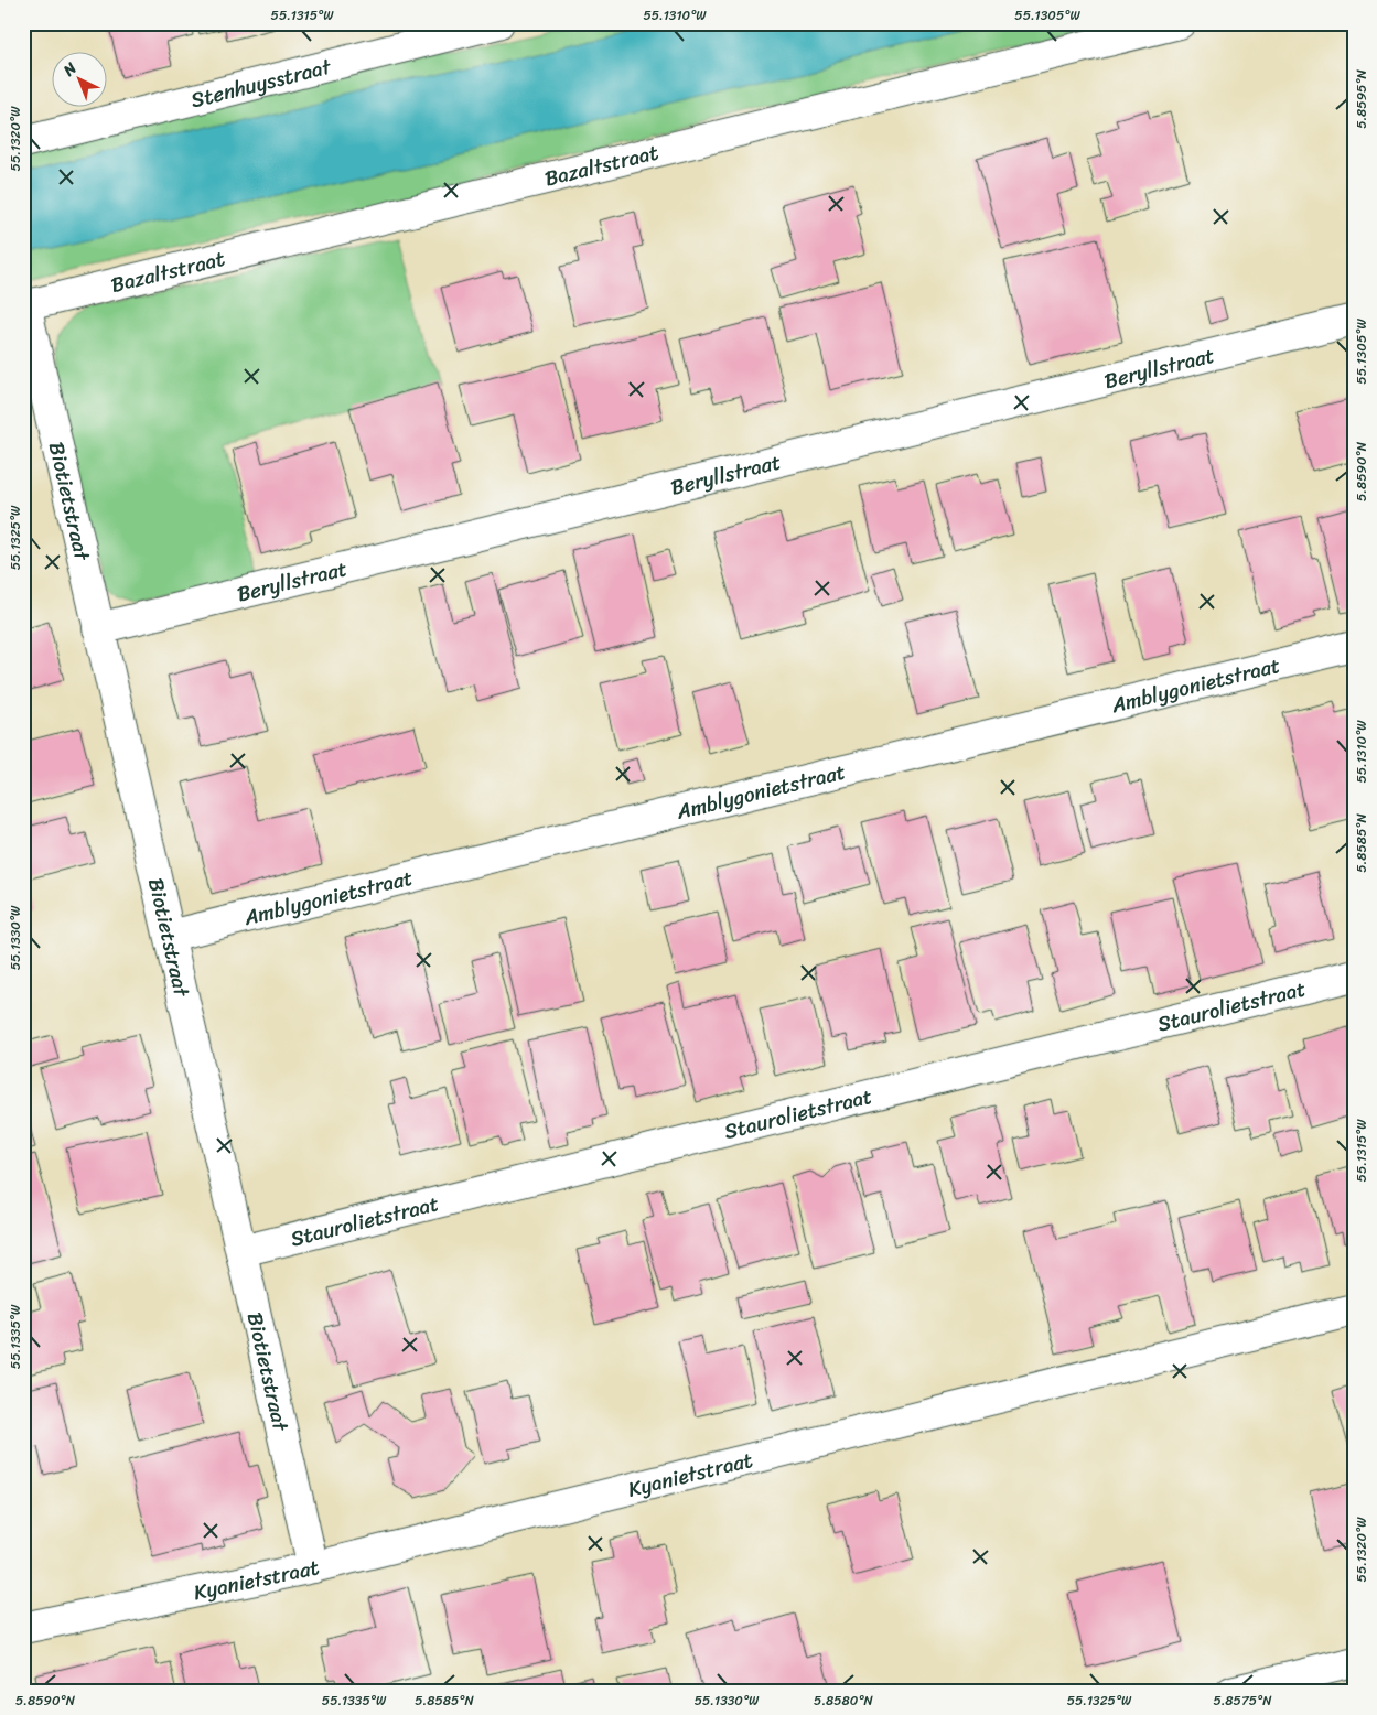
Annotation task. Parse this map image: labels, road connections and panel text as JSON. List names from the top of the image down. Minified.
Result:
{"streets":{"street":["Stenhuysstraat","Bazaltstraat","Beryllstraat","Biotietstraat","Amblygonietstraat","Staurolietstraat","Kyanietstraat"]},"crossings":[["Bazaltstraat","Biotietstraat"],["Beryllstraat","Biotietstraat"],["Biotietstraat","Amblygonietstraat"],["Biotietstraat","Staurolietstraat"],["Biotietstraat","Kyanietstraat"]],"north":"top left","coordinates":["55.1315°W","55.1310°W","55.1305°W","5.8595°N","55.1320°W","5.8590°N","55.1325°W","5.8585°N","55.1330°W","55.1335°W","5.8580°N","5.8575°N"]}
